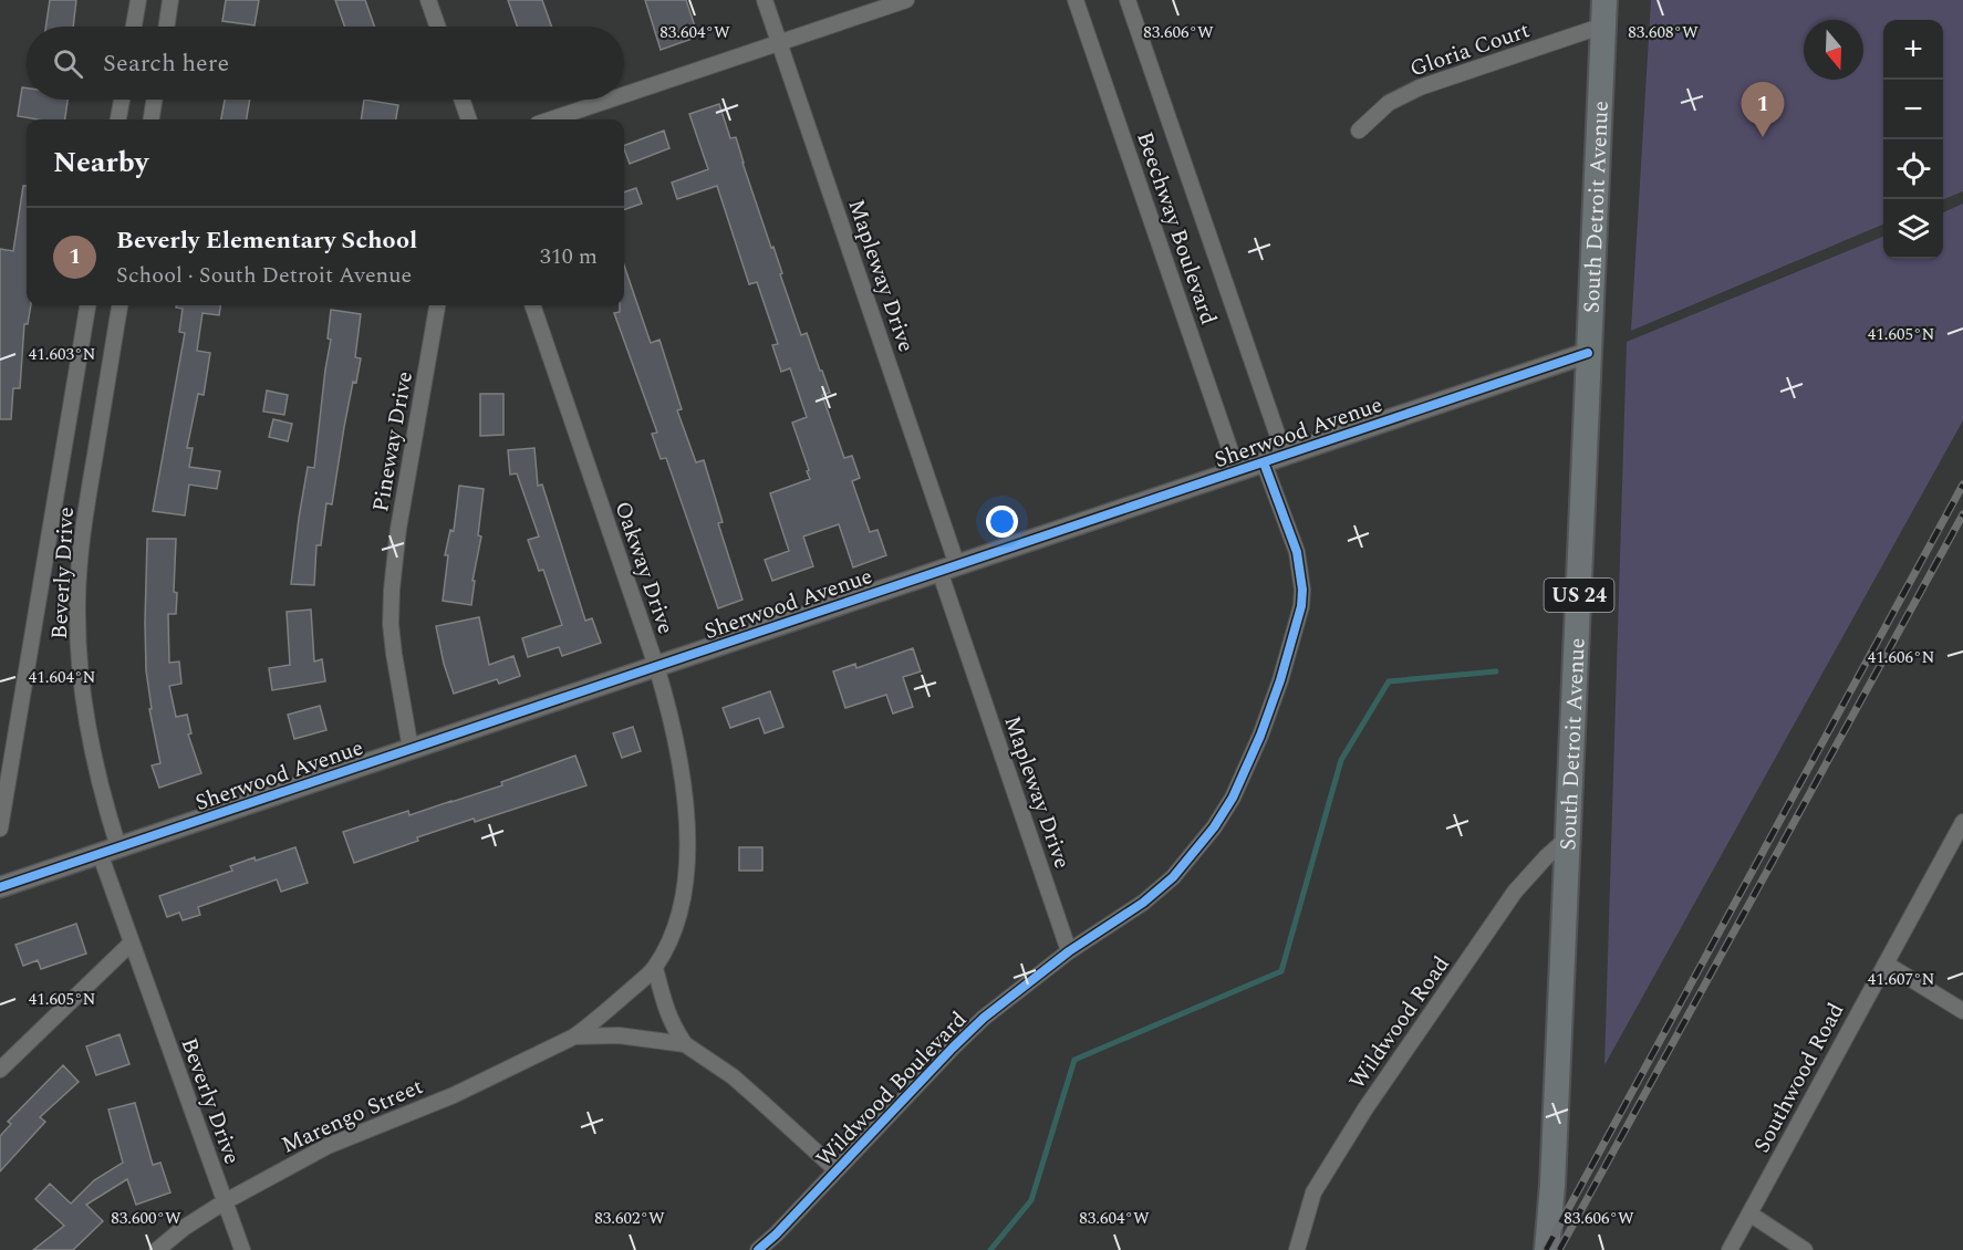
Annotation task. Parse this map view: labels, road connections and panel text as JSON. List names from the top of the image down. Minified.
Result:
{"streets":{"main road":["South Detroit Avenue","US 24"],"street":["Gloria Court","Beechway Boulevard","Mapleway Drive","Sherwood Avenue","Pineway Drive","Oakway Drive","Beverly Drive","Wildwood Road","Southwood Road","Wildwood Boulevard","Marengo Street"]},"crossings":[["Gloria Court","South Detroit Avenue"],["South Detroit Avenue","Sherwood Avenue"],["South Detroit Avenue","Wildwood Road"],["Beechway Boulevard","Sherwood Avenue"],["Mapleway Drive","Sherwood Avenue"],["Mapleway Drive","Wildwood Boulevard"],["Sherwood Avenue","Pineway Drive"],["Sherwood Avenue","Oakway Drive"],["Sherwood Avenue","Beverly Drive"],["Sherwood Avenue","Wildwood Boulevard"],["Oakway Drive","Marengo Street"],["Beverly Drive","Marengo Street"],["Wildwood Boulevard","Marengo Street"]],"north":"bottom","page":{"map_buttons":["+","−"],"search":"Search here","pins":"1","heading":"Nearby","list":[{"mark":"1","name":"Beverly Elementary School","note":"School · South Detroit Avenue","value":"310 m"}]},"coordinates":["83.604°W","83.606°W","83.608°W","41.605°N","41.603°N","41.606°N","41.604°N","41.607°N","83.600°W","83.602°W"]}
